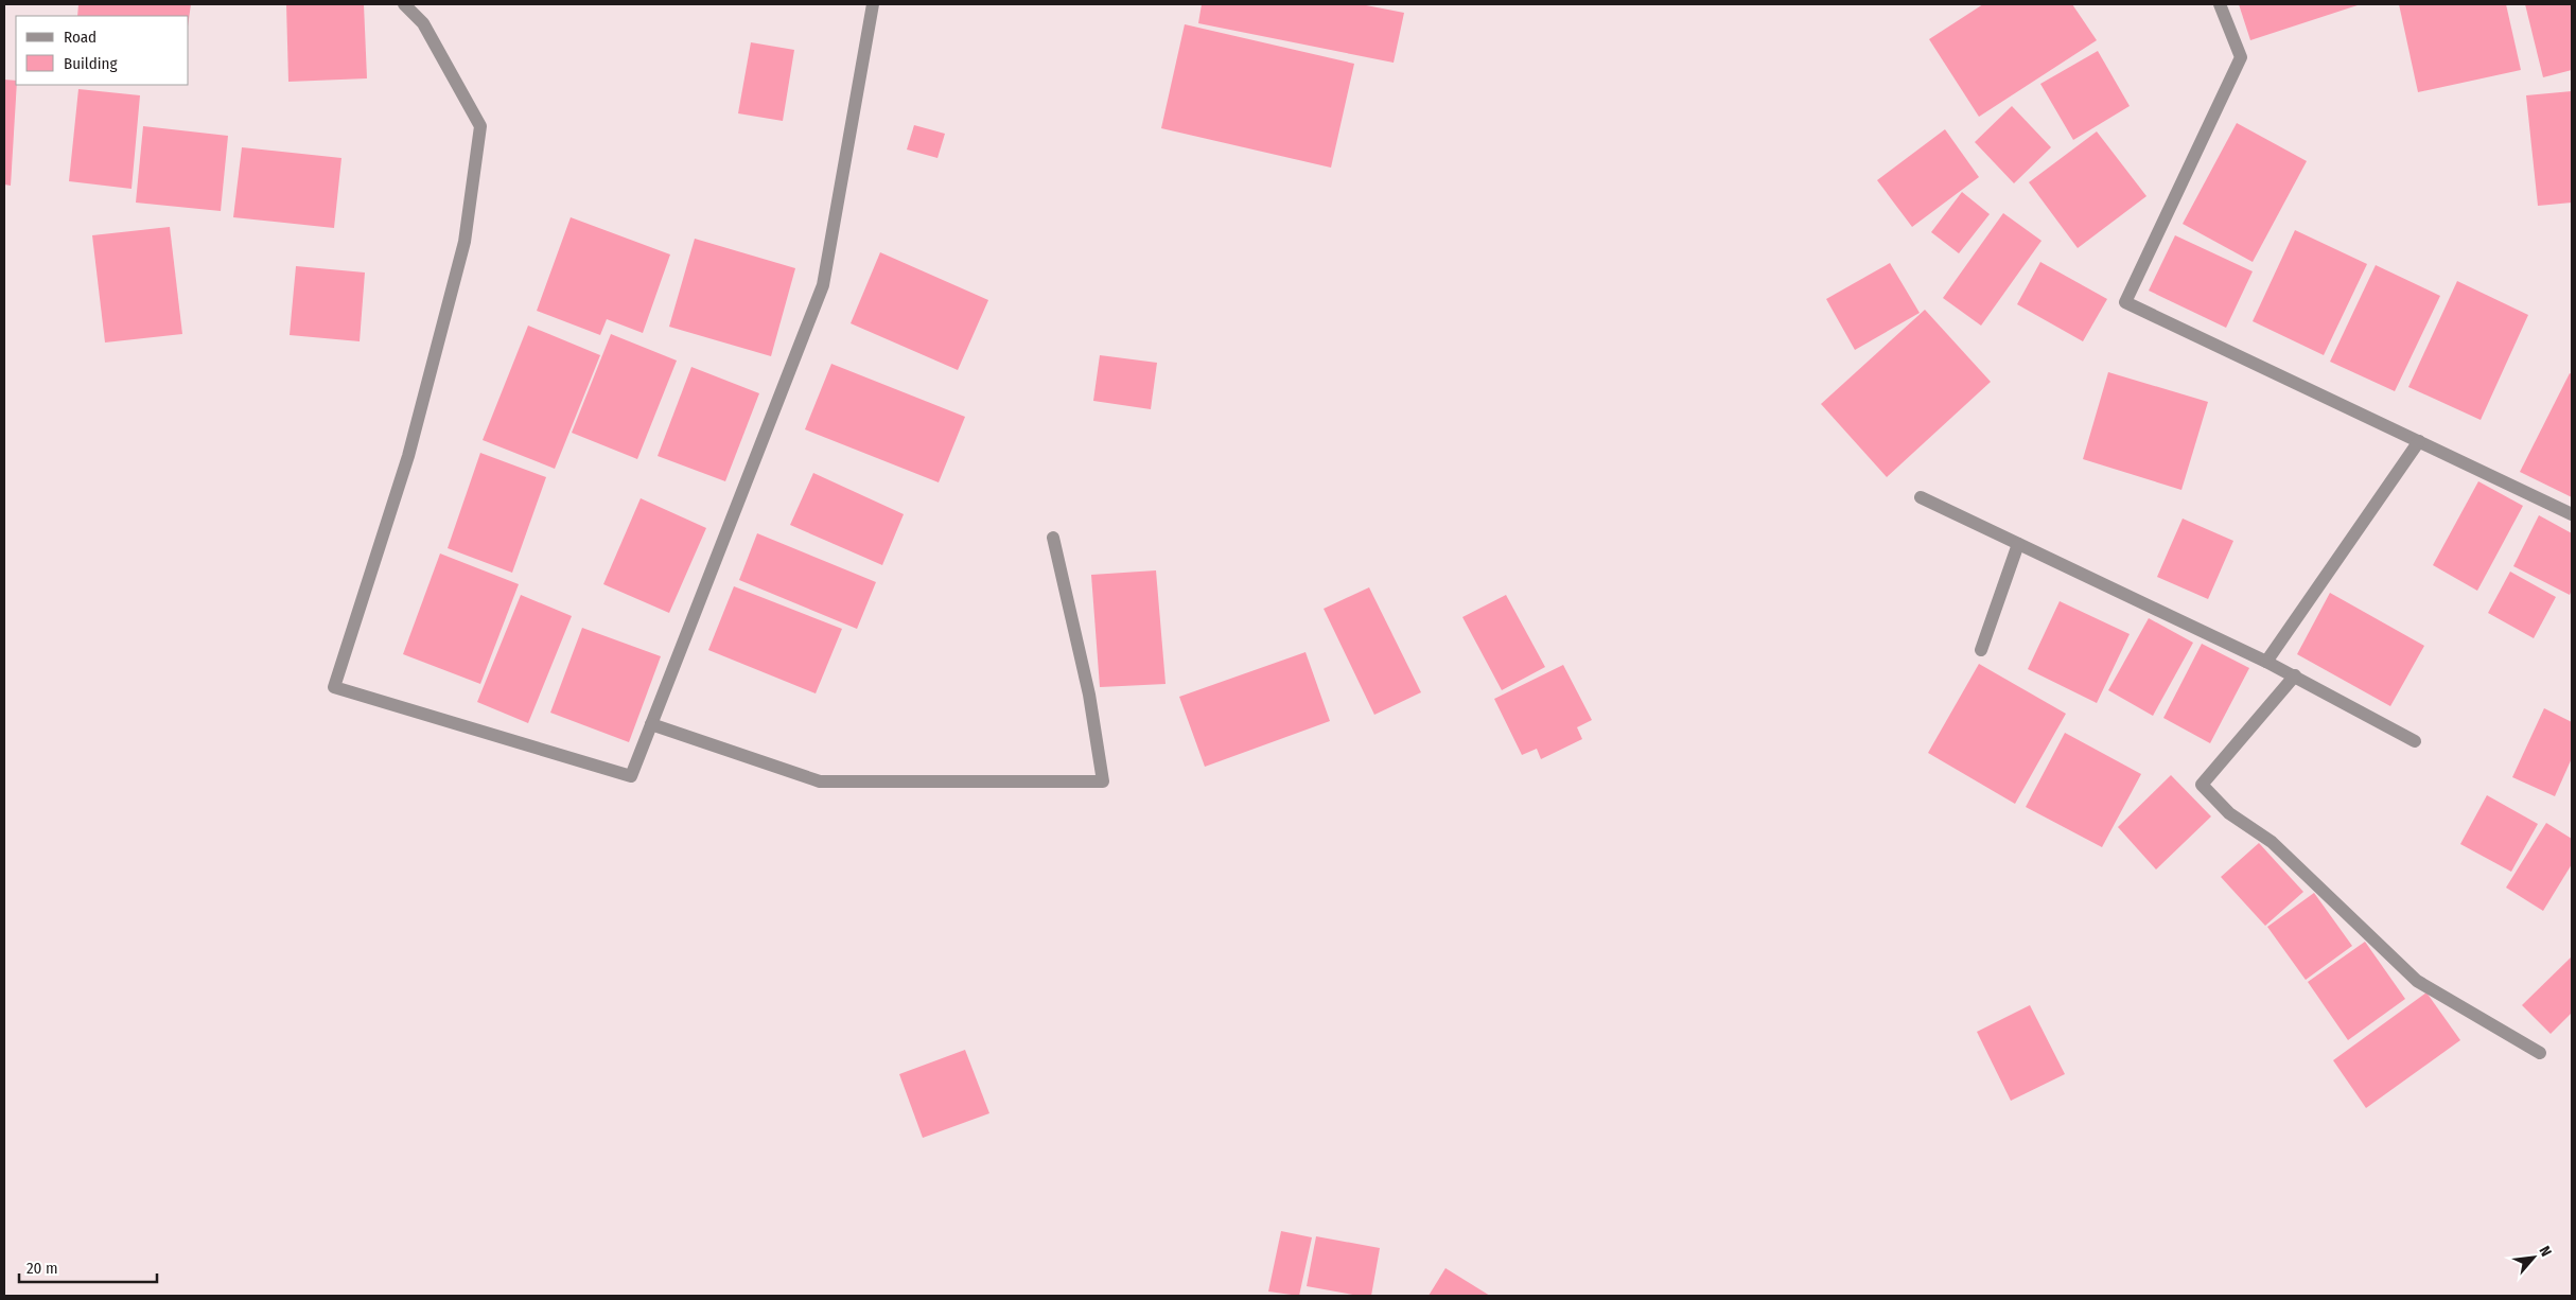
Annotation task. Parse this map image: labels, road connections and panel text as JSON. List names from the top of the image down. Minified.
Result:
{"legend":["Road","Building"],"scale_bar":"20 m","north":"top right"}
